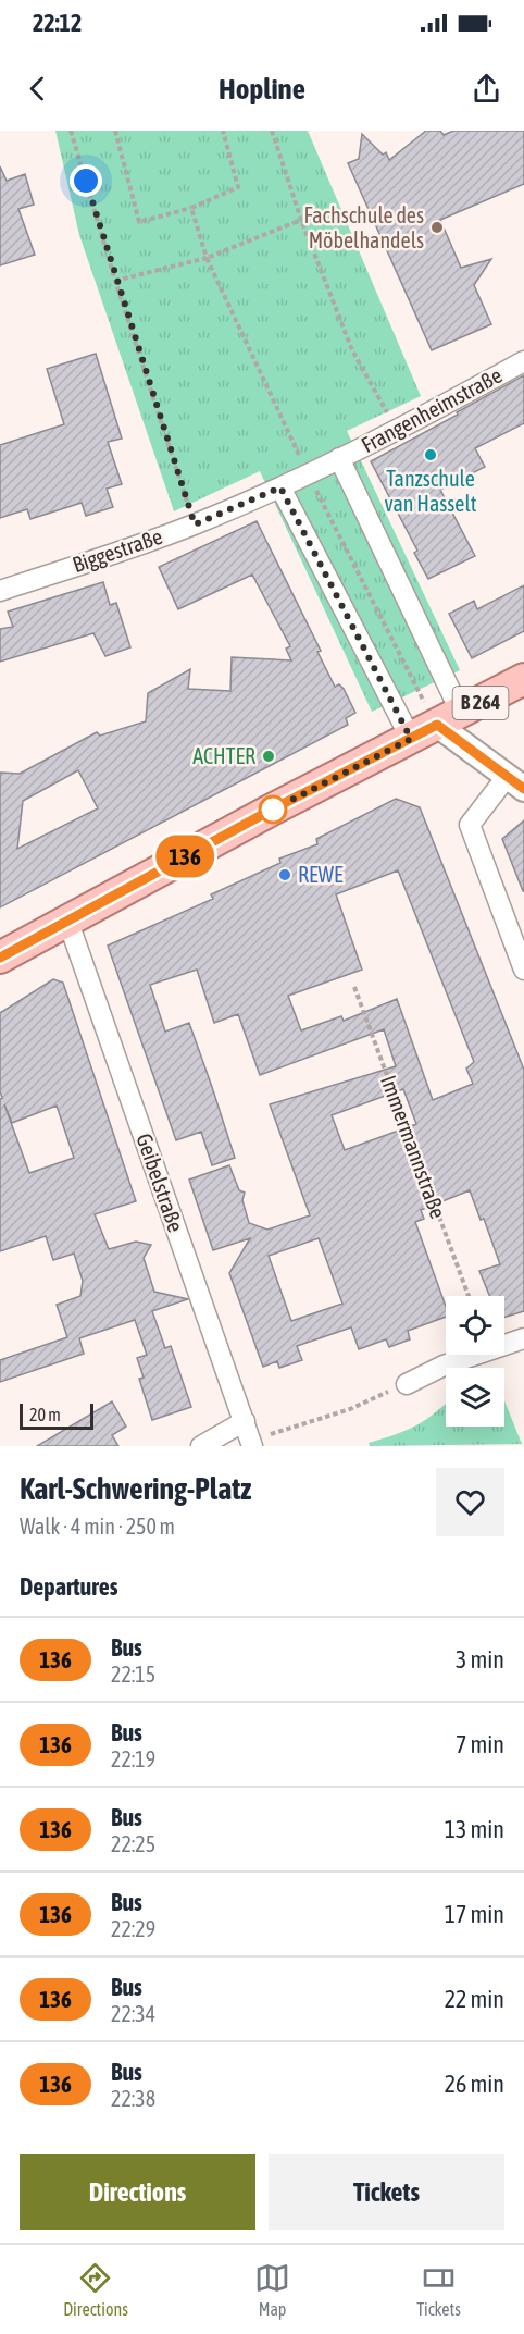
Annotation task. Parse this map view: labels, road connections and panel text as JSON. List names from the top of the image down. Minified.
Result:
{"streets":{"main road":["B 264"],"street":["Frangenheimstraße","Biggestraße","Geibelstraße"],"path":["Immermannstraße"]},"crossings":[["Frangenheimstraße","Biggestraße"],["B 264","Geibelstraße"]],"places":["Fachschule des Möbelhandels","Tanzschule van Hasselt","ACHTER","REWE"],"lines":["bus line 136"],"scale_bar":"20 m","page":{"status":"22:12","header":"Hopline","on_map":"136","scale":"20 m","heading":[["Karl-Schwering-Platz","Walk · 4 min · 250 m"],"Departures"],"list":[{"mark":"136","name":"Bus","note":"22:15","value":"3 min"},{"mark":"136","name":"Bus","note":"22:19","value":"7 min"},{"mark":"136","name":"Bus","note":"22:25","value":"13 min"},{"mark":"136","name":"Bus","note":"22:29","value":"17 min"},{"mark":"136","name":"Bus","note":"22:34","value":"22 min"},{"mark":"136","name":"Bus","note":"22:38","value":"26 min"}],"buttons":["Directions","Tickets"],"tabs":["Directions","Map","Tickets"]}}
